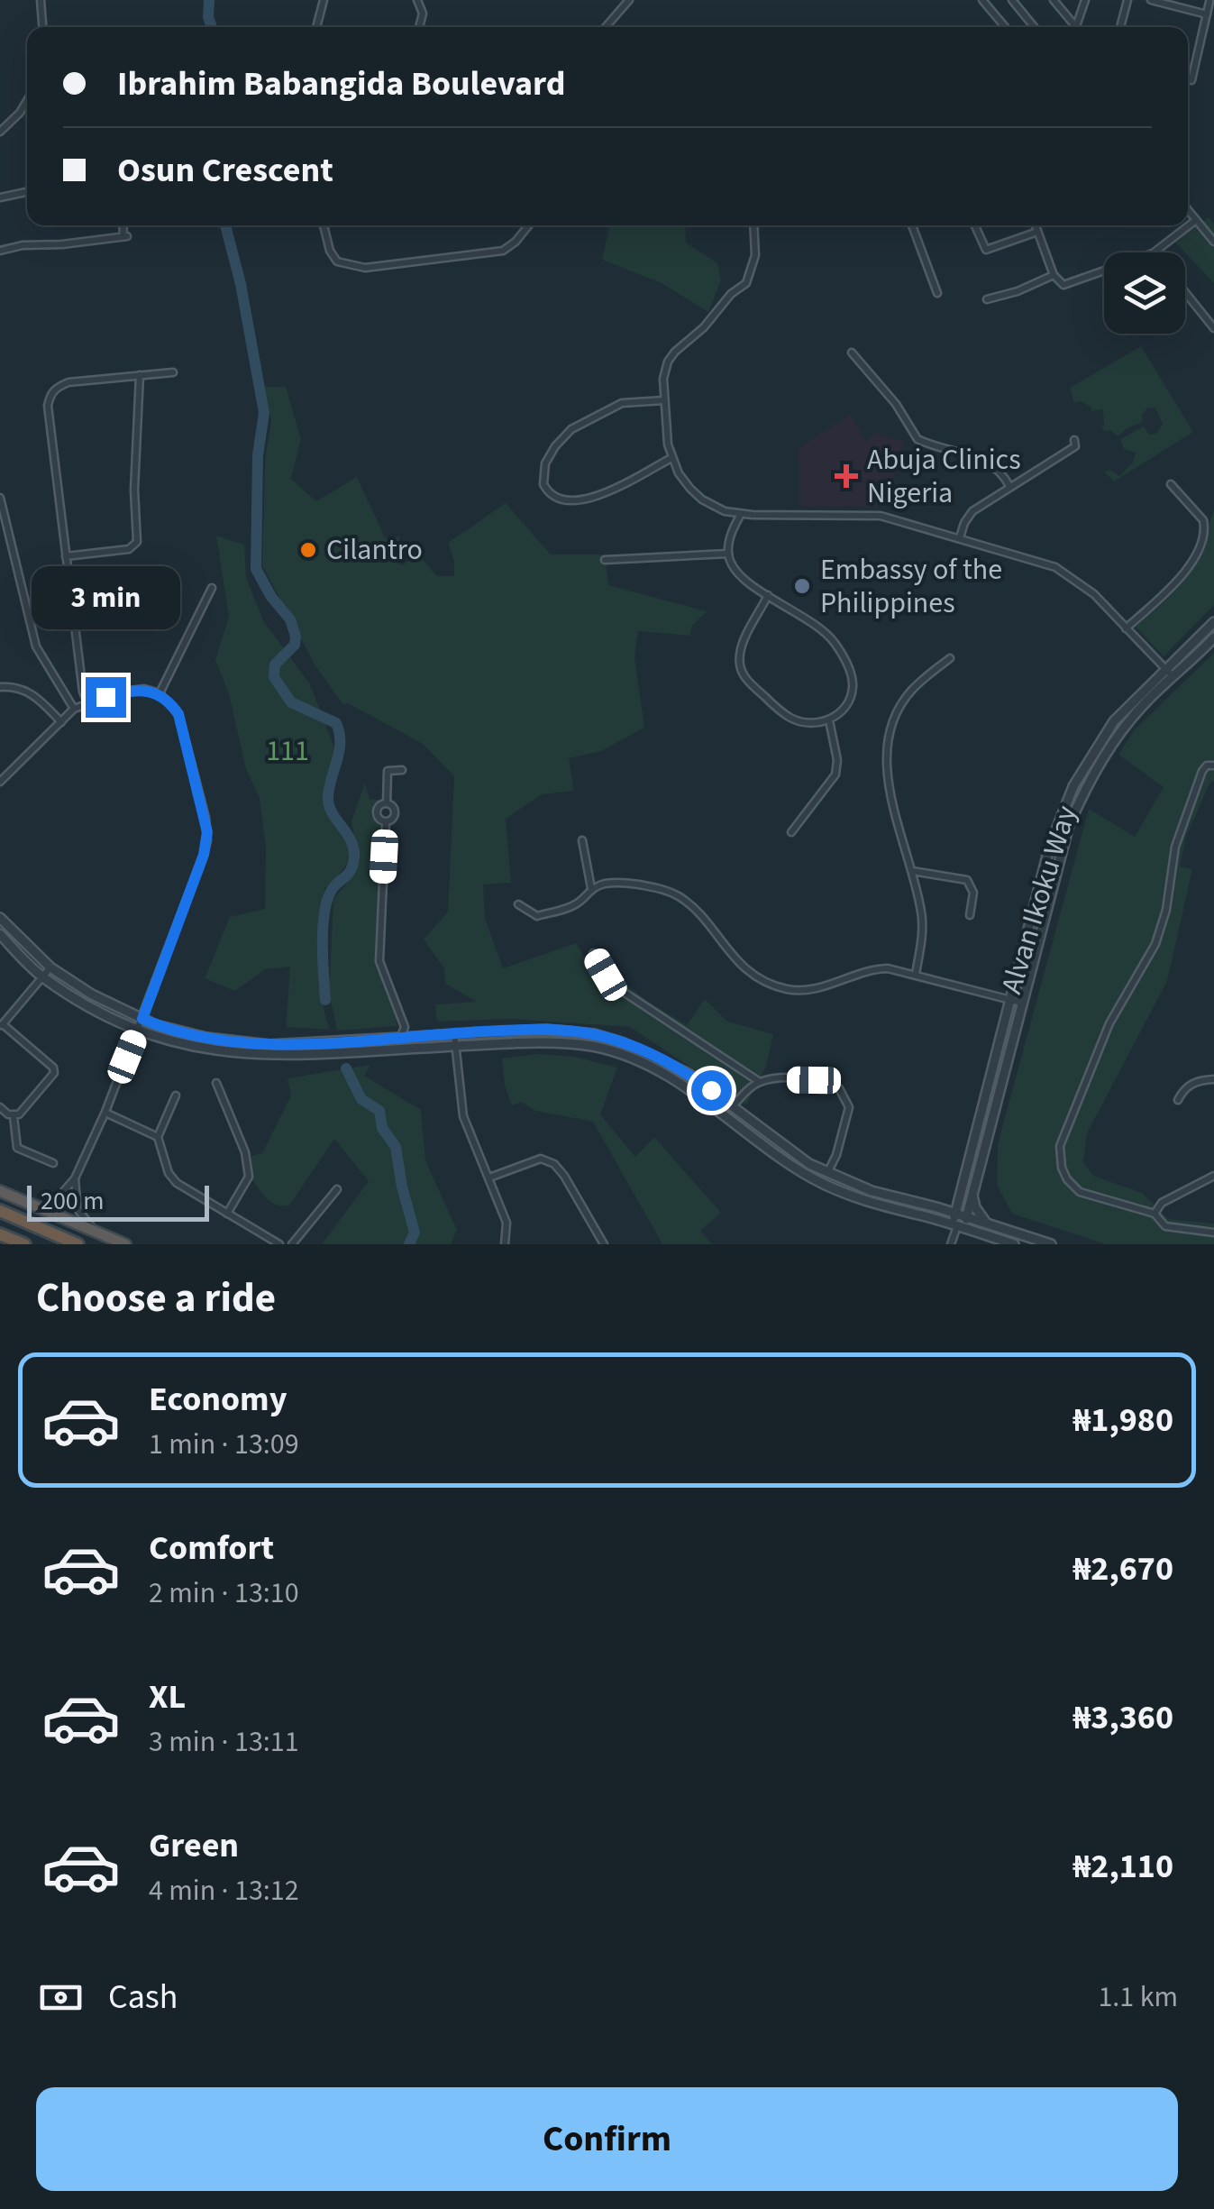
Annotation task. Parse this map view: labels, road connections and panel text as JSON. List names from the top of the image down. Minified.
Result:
{"streets":{"street":["Alvan Ikoku Way"]},"parks":["111"],"places":{"health":["Abuja Clinics Nigeria"],"other":["Cilantro","Embassy of the Philippines"]},"scale_bar":"200 m","page":{"banner":["Ibrahim Babangida Boulevard","Osun Crescent"],"bubble":"3 min","scale":"200 m","heading":"Choose a ride","list":[{"name":"Economy","note":"1 min · 13:09","value":"₦1,980"},{"name":"Comfort","note":"2 min · 13:10","value":"₦2,670"},{"name":"XL","note":"3 min · 13:11","value":"₦3,360"},{"name":"Green","note":"4 min · 13:12","value":"₦2,110"}],"pay":["Cash","1.1 km"],"buttons":"Confirm"}}
